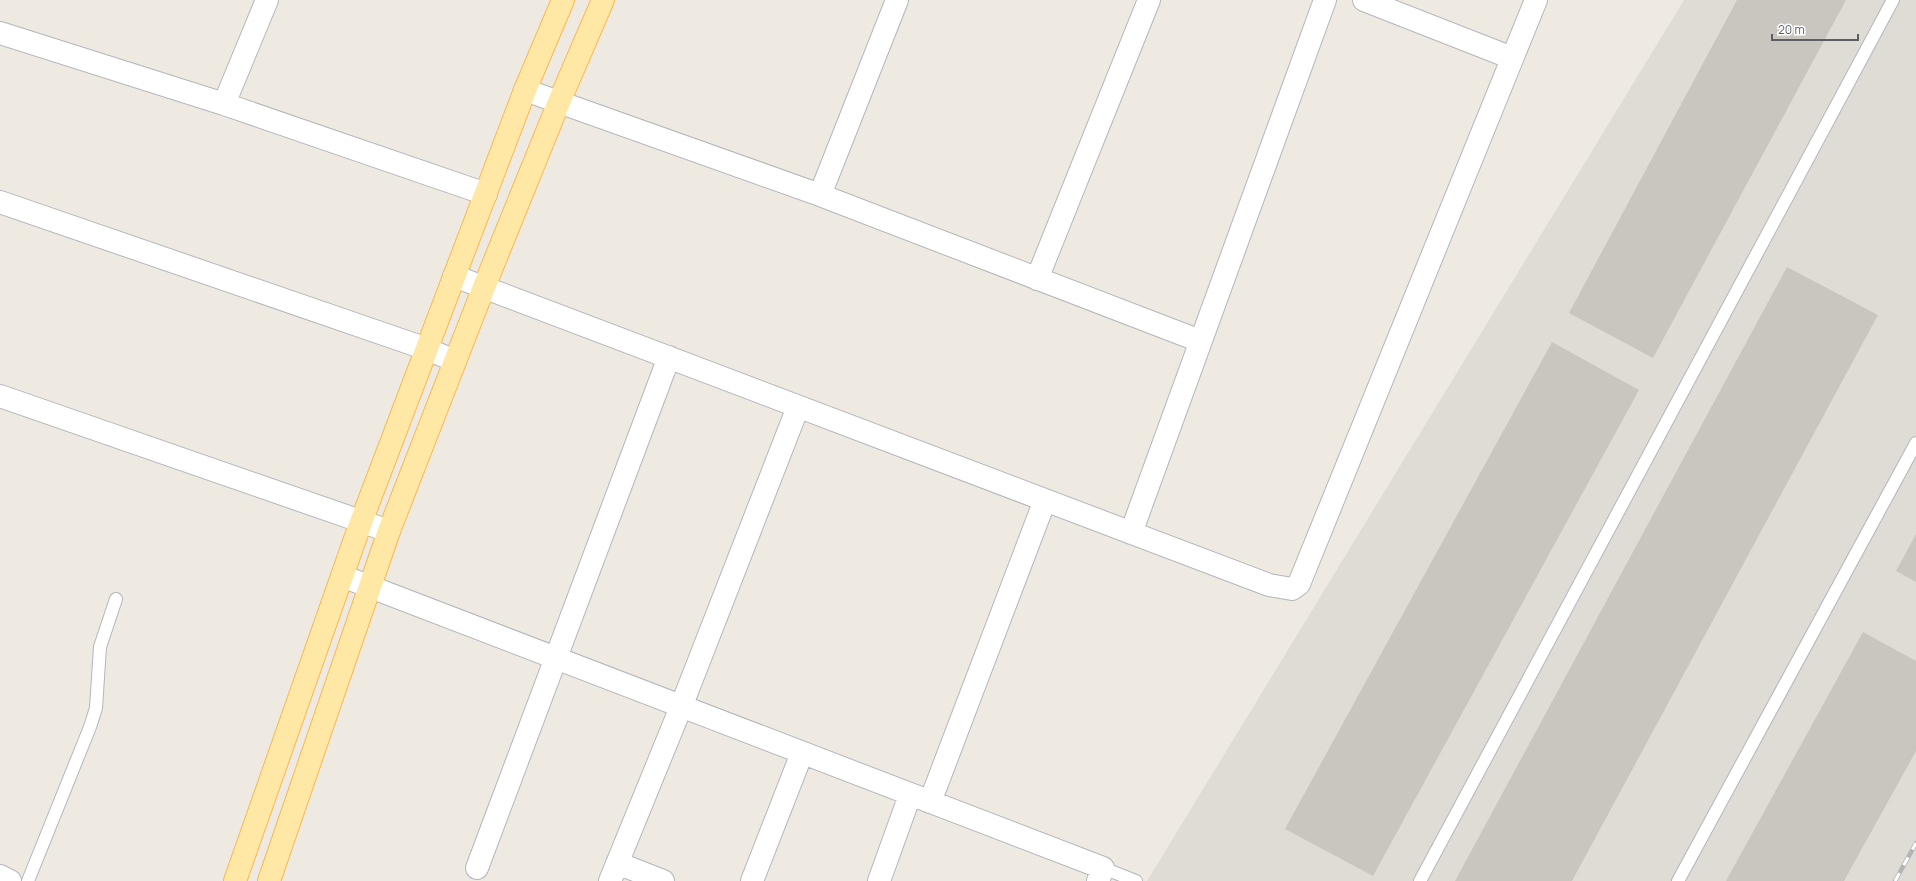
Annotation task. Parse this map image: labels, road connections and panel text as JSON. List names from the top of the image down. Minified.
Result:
{"scale_bar":"20 m"}
